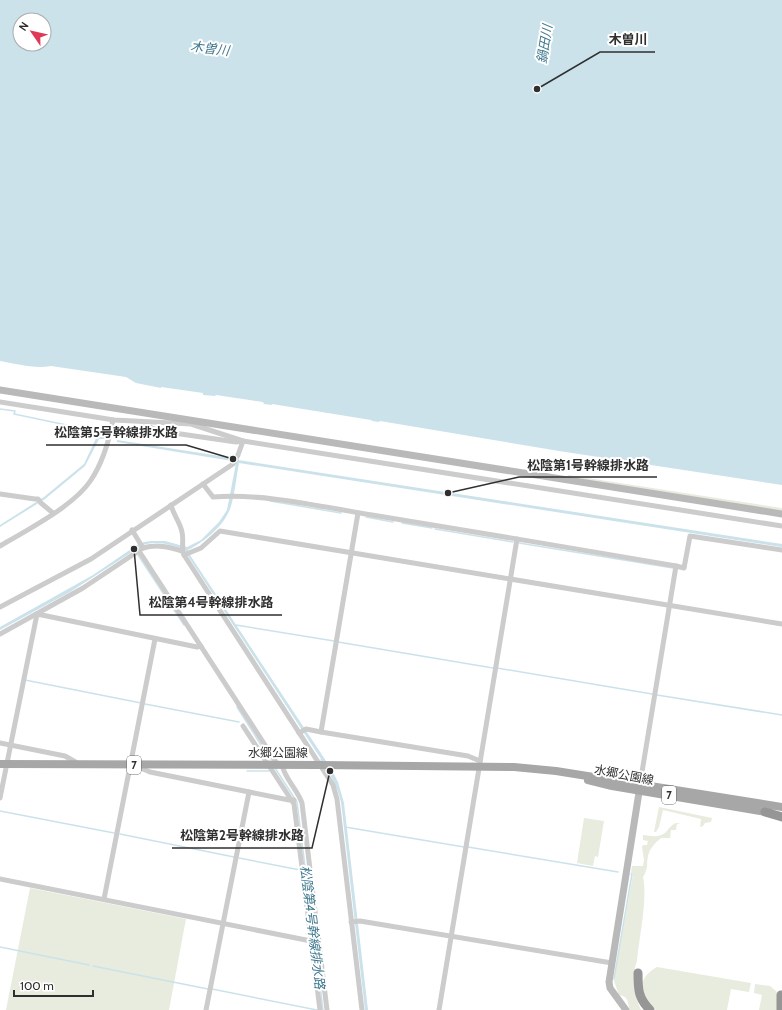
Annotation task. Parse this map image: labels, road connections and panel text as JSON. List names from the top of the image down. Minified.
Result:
{"streets":{"main road":["水郷公園線","7"]},"water":["鍋田川","木曽川","松陰第4号幹線排水路"],"places":["木曽川","松陰第5号幹線排水路","松陰第1号幹線排水路","松陰第4号幹線排水路","松陰第2号幹線排水路"],"scale_bar":"100 m","north":"top left"}
